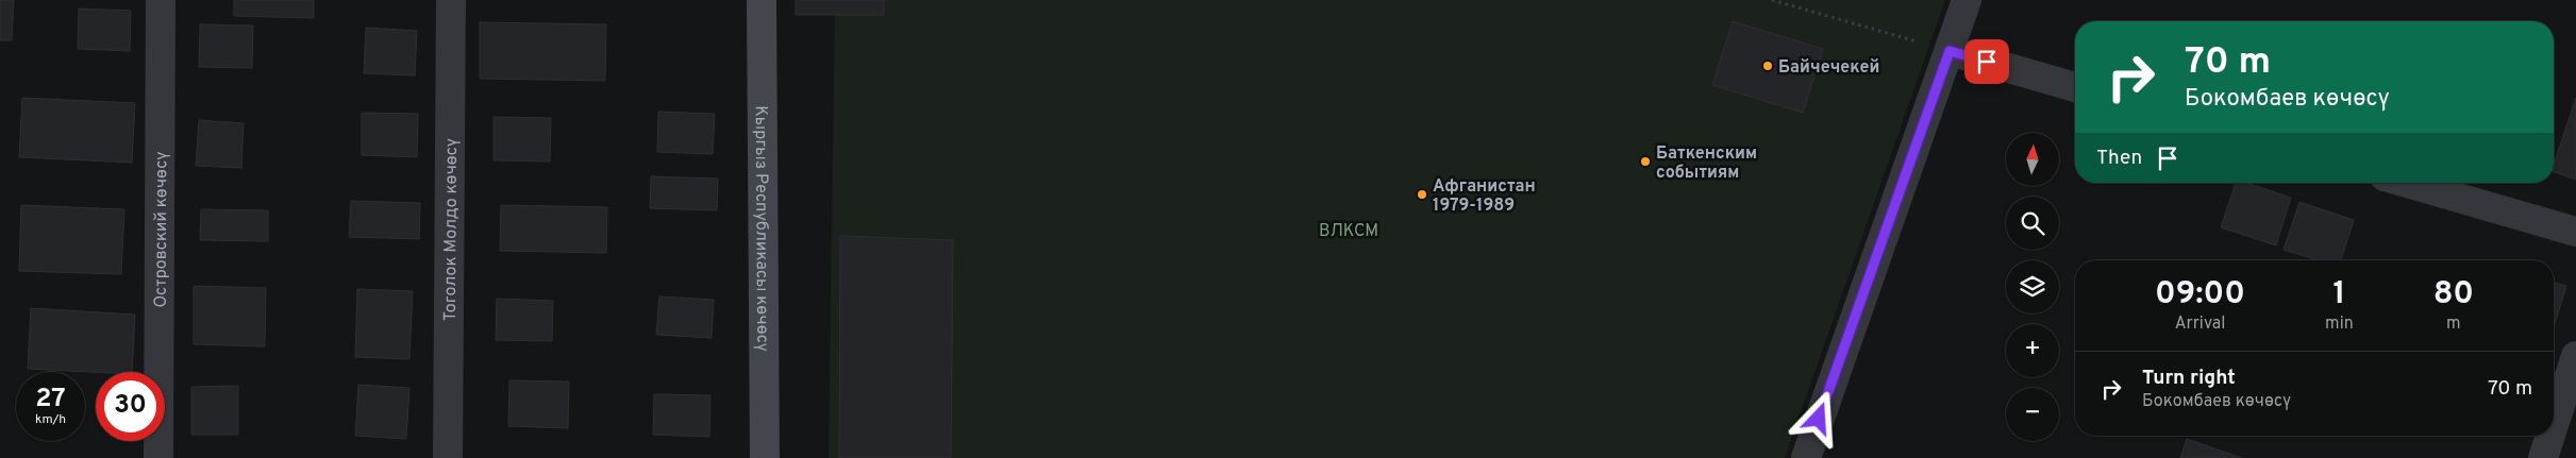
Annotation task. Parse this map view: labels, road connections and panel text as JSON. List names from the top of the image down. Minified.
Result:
{"streets":{"main road":["Кыргыз Республикасы көчөсү"],"street":["Островский көчөсү","Тоголок Молдо көчөсү"]},"parks":["ВЛКСМ"],"places":["Байчечекей","Баткенским событиям","Афганистан 1979-1989"],"north":"top","page":{"turn":["70 m","Бокомбаев көчөсү"],"map_buttons":["+","−"],"then":"Then","eta":["09:00","Arrival","1","min","80","m"],"list":[{"name":"Turn right","note":"Бокомбаев көчөсү","value":"70 m"}],"speed":"27 km/h","limit":"30"}}
